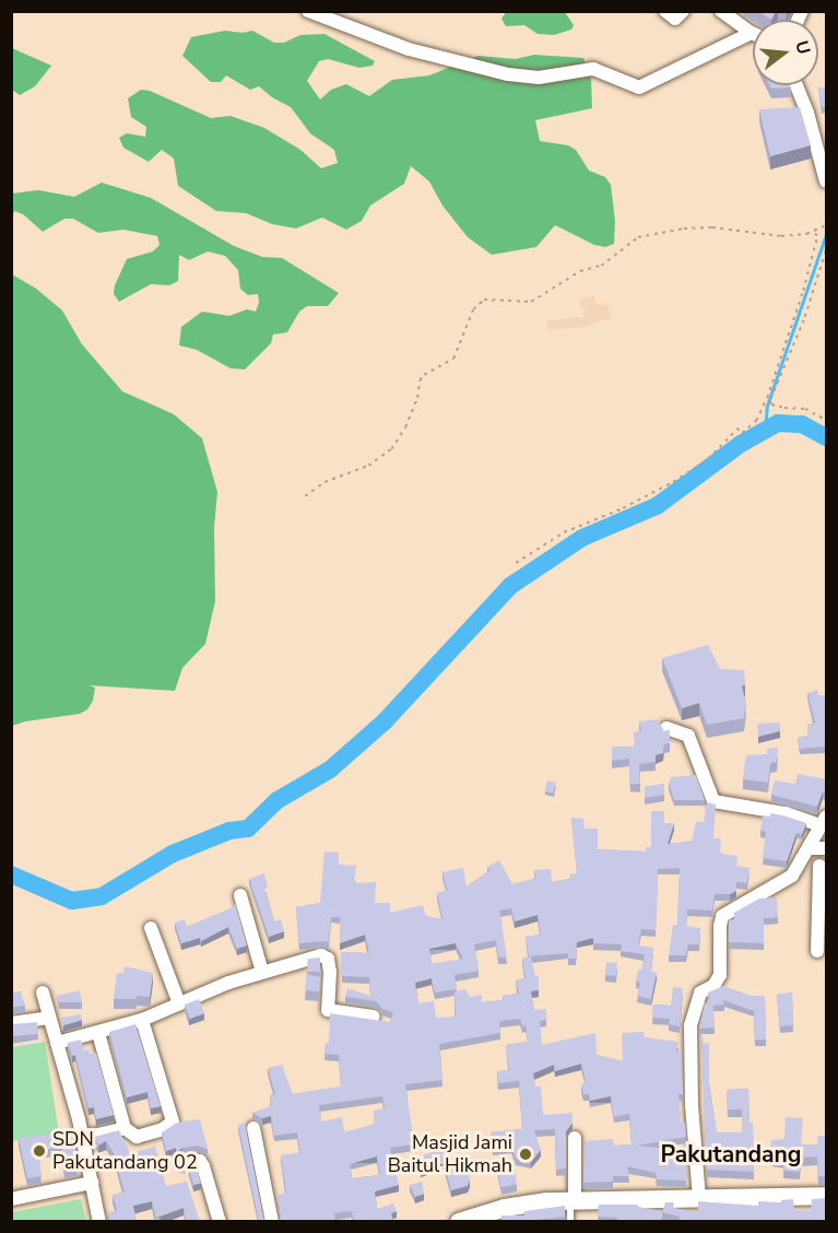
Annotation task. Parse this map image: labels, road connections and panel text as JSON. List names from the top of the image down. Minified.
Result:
{"districts":["Pakutandang"],"places":["SDN Pakutandang 02","Masjid Jami Baitul Hikmah"],"north":"right"}
